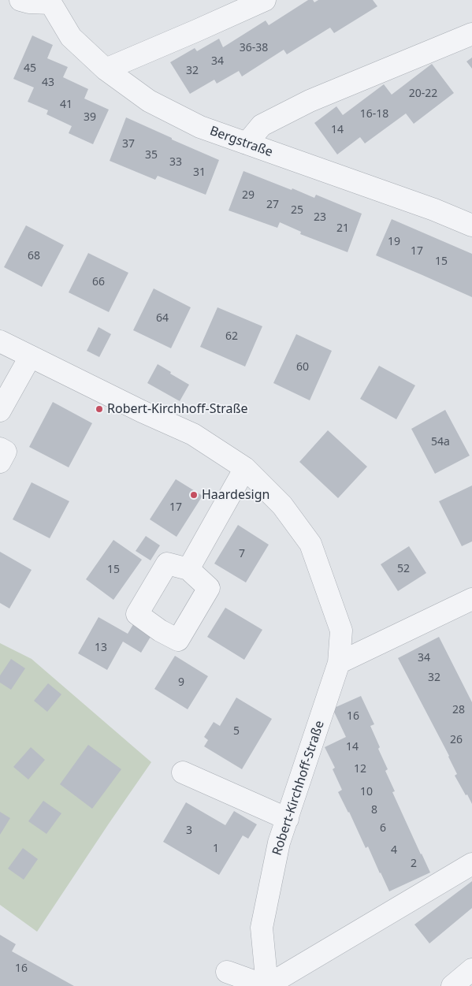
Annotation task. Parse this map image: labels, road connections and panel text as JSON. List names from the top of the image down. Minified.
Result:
{"streets":{"street":["Bergstraße","Robert-Kirchhoff-Straße"]},"places":["Robert-Kirchhoff-Straße","Haardesign"],"house_numbers":["36-38","34","45","32","43","20-22","41","16-18","39","14","37","35","33","31","29","27","25","23","21","19","17","68","15","66","64","62","60","54a","17","7","52","15","13","34","32","9","28","16","5","26","14","12","10","8","6","3","1","4","2","16"]}
